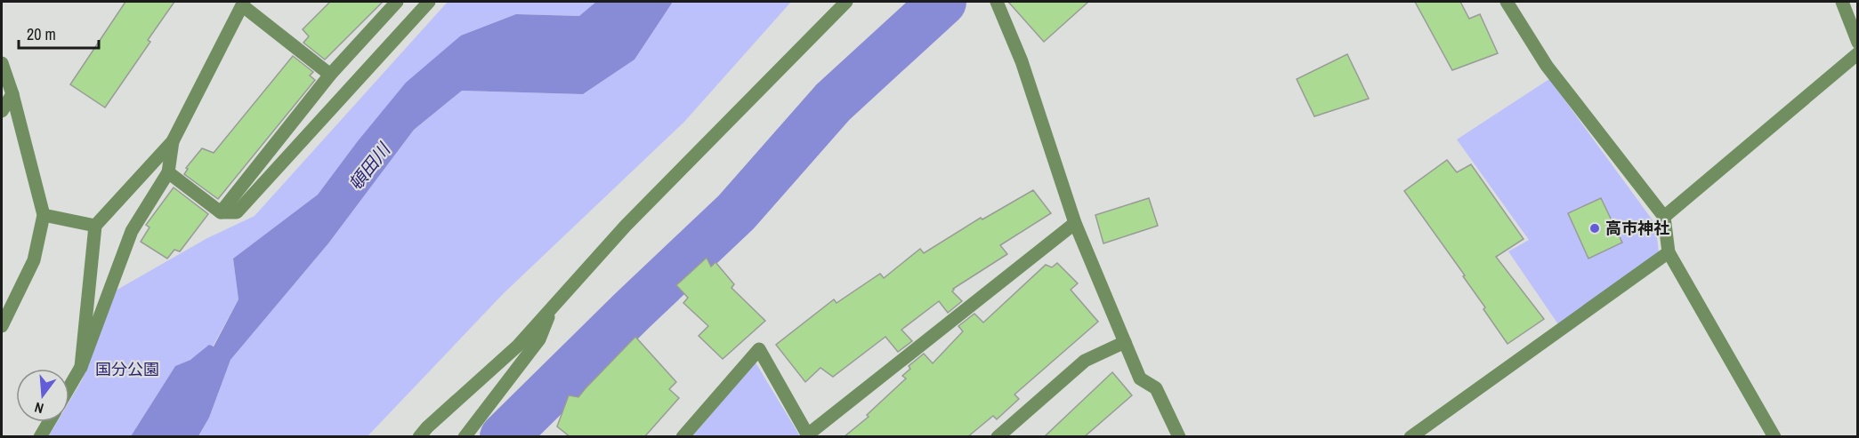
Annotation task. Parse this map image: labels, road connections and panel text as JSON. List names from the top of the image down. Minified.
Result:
{"water":["頓田川"],"parks":["国分公園"],"places":["高市神社"],"scale_bar":"20 m","north":"bottom"}
